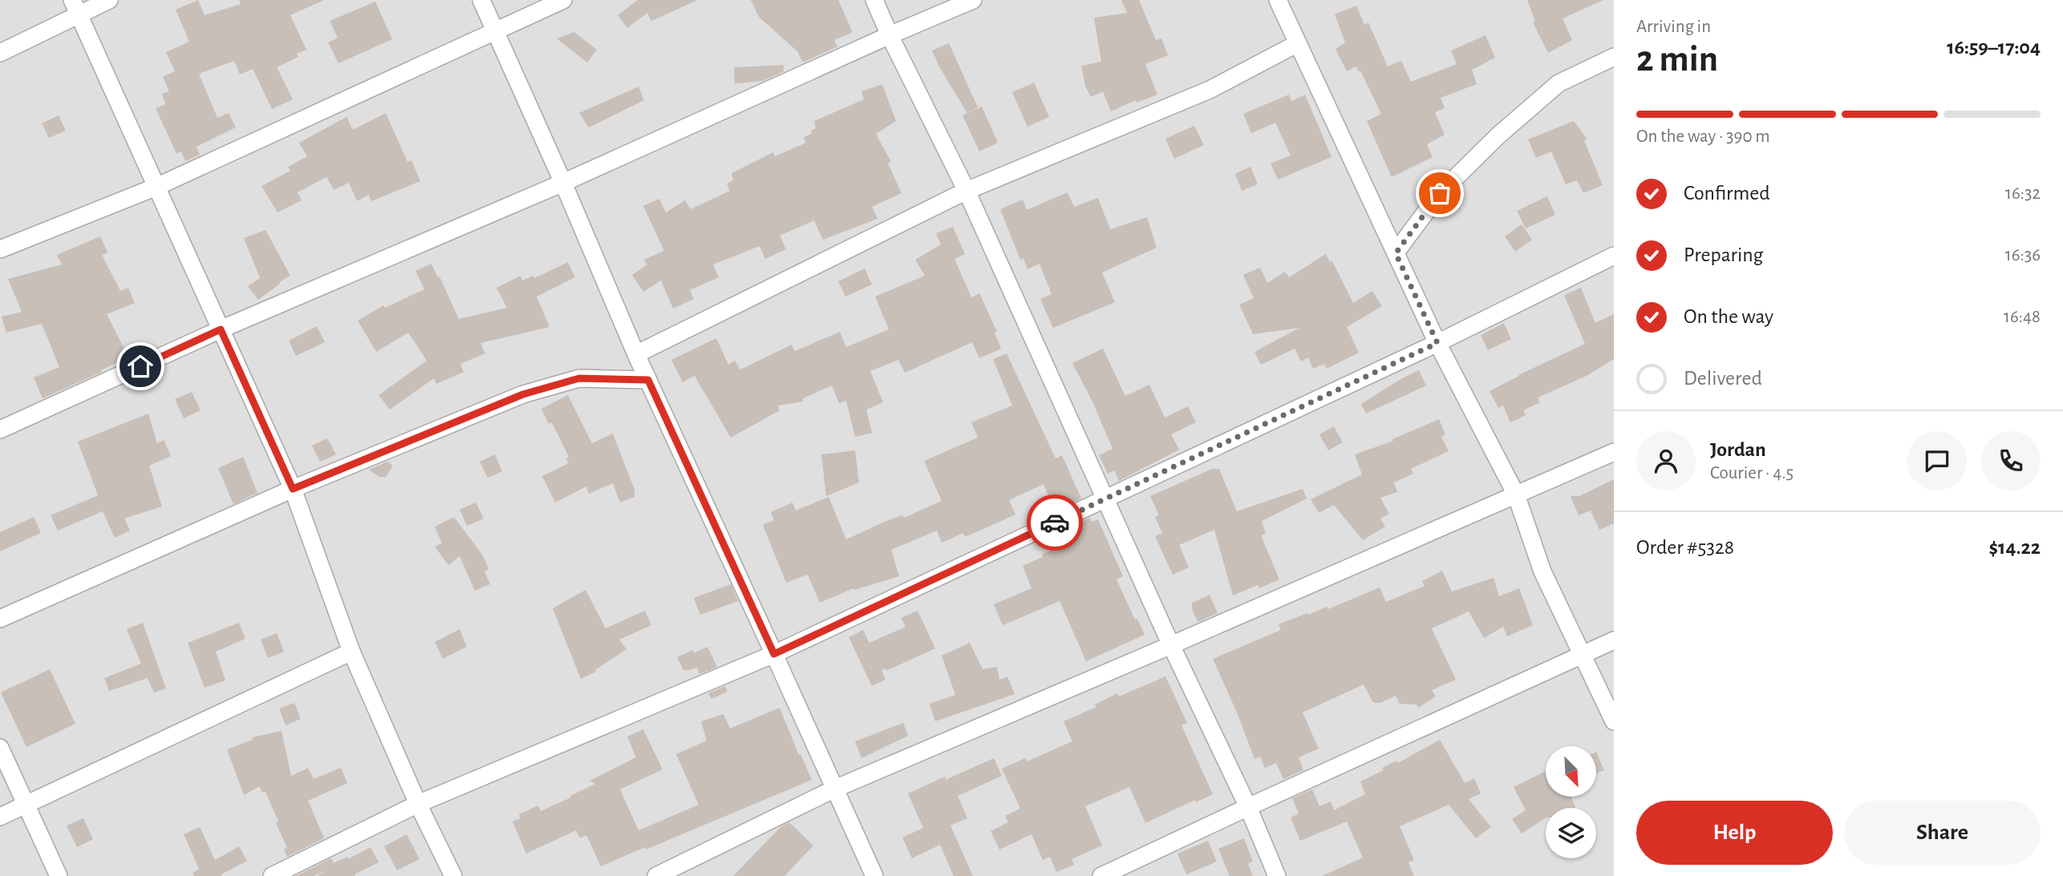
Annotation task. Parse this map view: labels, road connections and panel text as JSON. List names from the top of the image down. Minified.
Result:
{"north":"bottom right","page":{"heading":["2 min","Arriving in","16:59–17:04"],"panel":["Jordan","Courier · 4.5","Order #5328","$14.22"],"bar":"On the way · 390 m","list":[["Confirmed","16:32"],["Preparing","16:36"],["On the way","16:48"],"Delivered"],"buttons":["Help","Share"]}}
